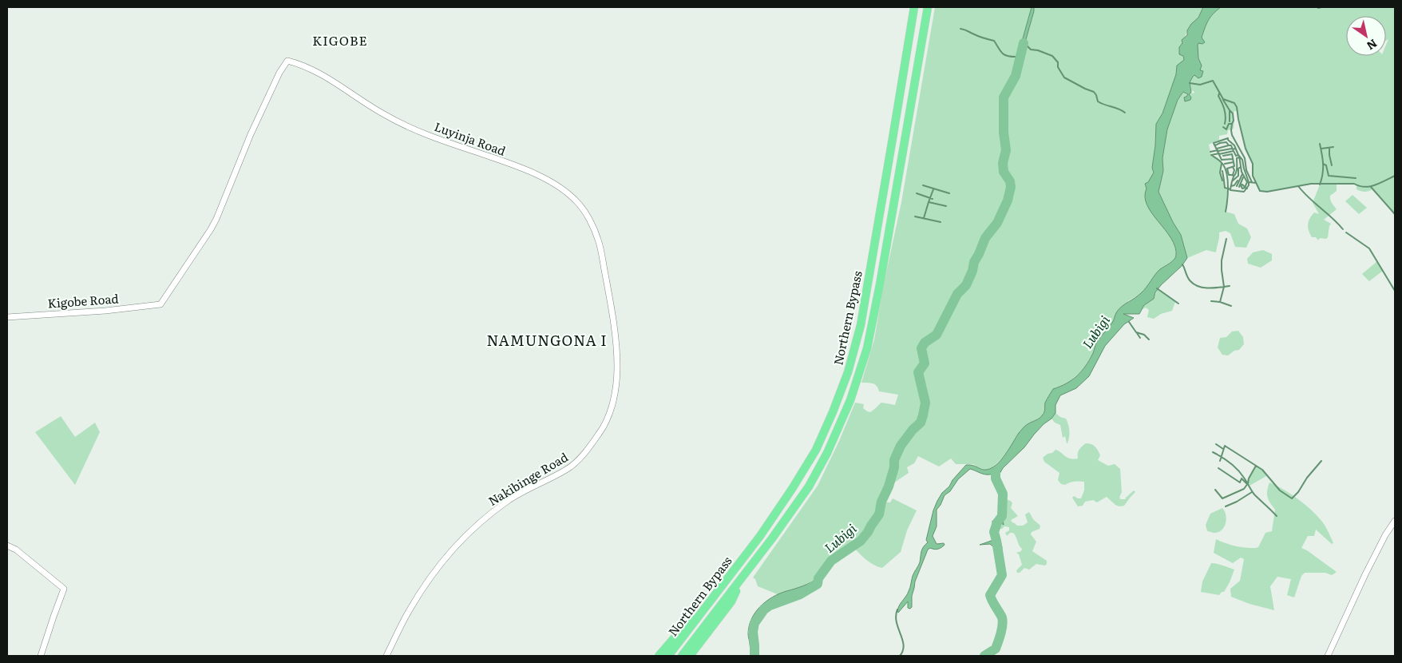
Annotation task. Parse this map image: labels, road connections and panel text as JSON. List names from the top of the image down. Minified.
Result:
{"streets":{"highway":["Northern Bypass"],"street":["Luyinja Road","Kigobe Road","Nakibinge Road"]},"crossings":[["Luyinja Road","Kigobe Road"],["Luyinja Road","Nakibinge Road"]],"districts":["KIGOBE","NAMUNGONA I"],"water":["Lubigi"],"north":"bottom right"}
